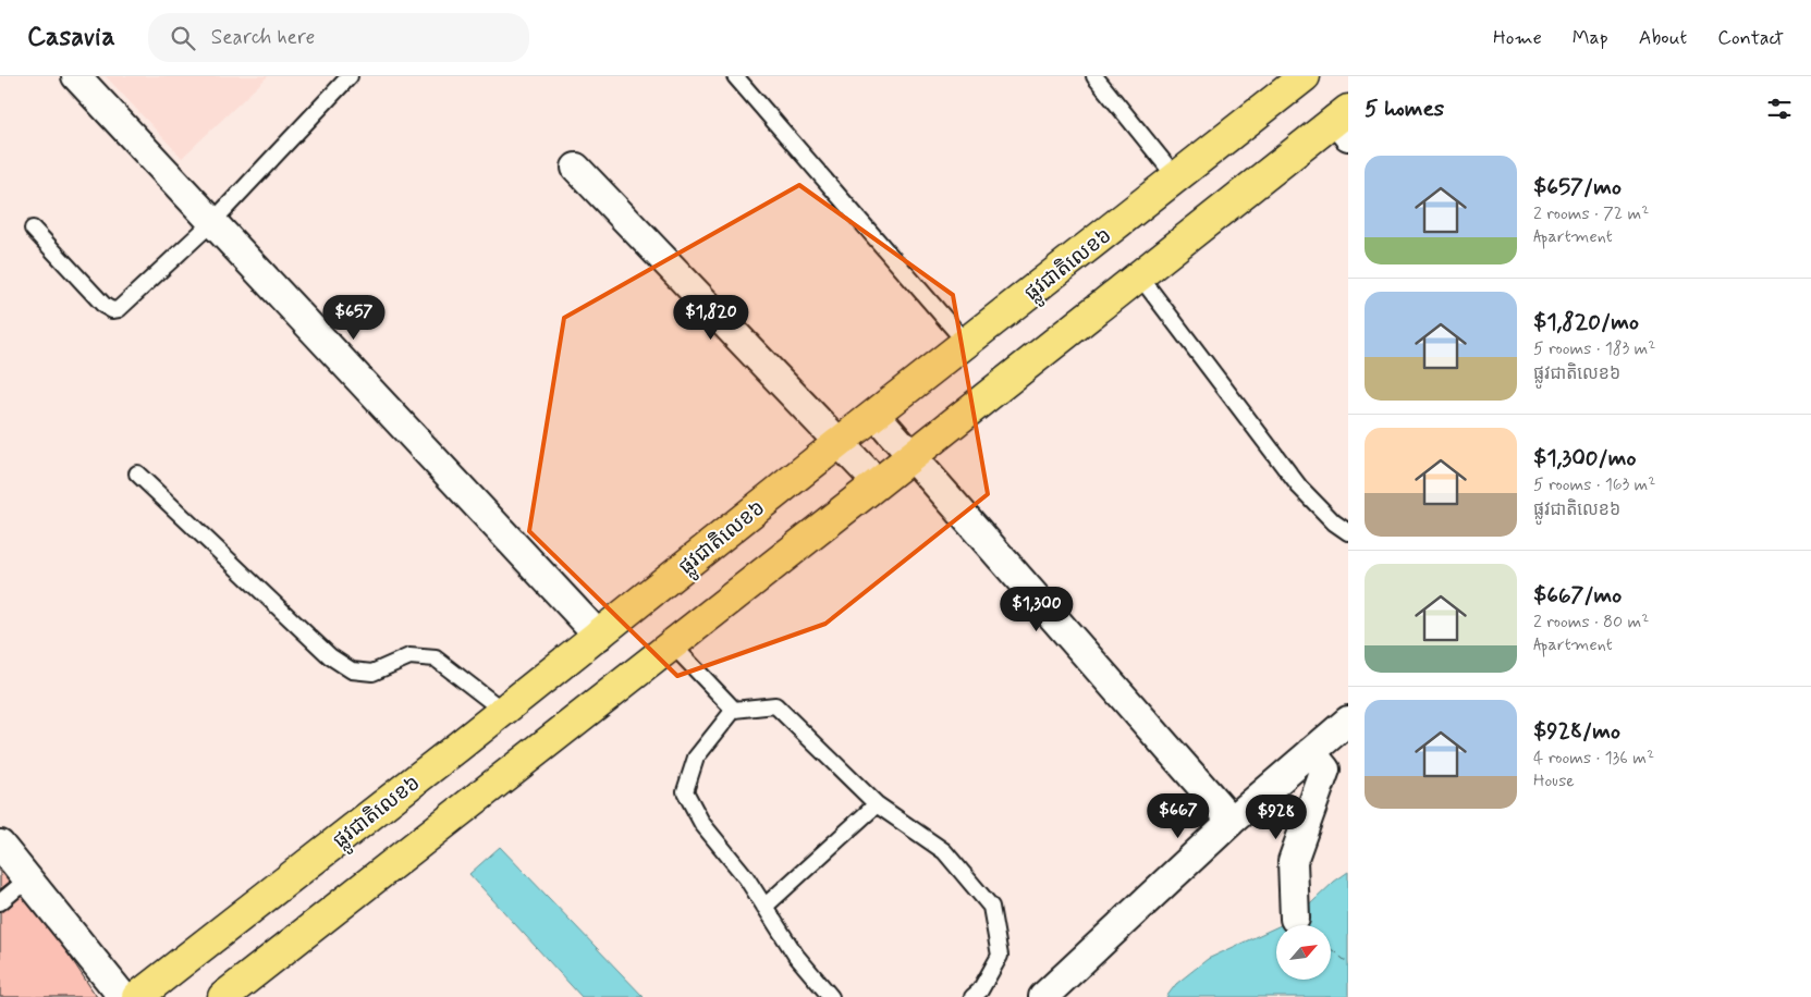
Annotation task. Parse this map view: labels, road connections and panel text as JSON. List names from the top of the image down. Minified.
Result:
{"streets":{"highway":["ផ្លូវជាតិលេខ៦"]},"north":"top right","page":{"header":"Casavia","search":"Search here","nav":["Home","Map","About","Contact"],"heading":"5 homes","list":[{"name":"$657/mo","note":"2 rooms · 72 m² · Apartment"},{"name":"$1,820/mo","note":"5 rooms · 183 m² · ផ្លូវជាតិលេខ៦"},{"name":"$1,300/mo","note":"5 rooms · 163 m² · ផ្លូវជាតិលេខ៦"},{"name":"$667/mo","note":"2 rooms · 80 m² · Apartment"},{"name":"$928/mo","note":"4 rooms · 136 m² · House"}],"price":["$657","$1,820","$1,300","$667","$928"]}}
